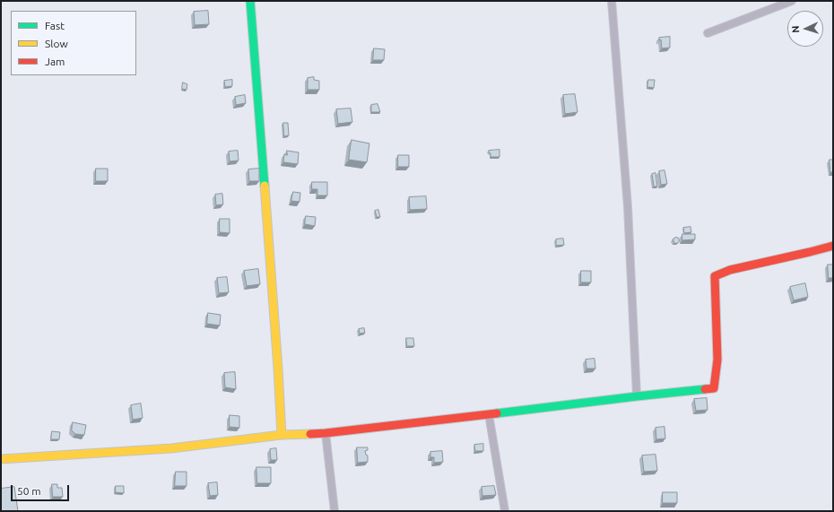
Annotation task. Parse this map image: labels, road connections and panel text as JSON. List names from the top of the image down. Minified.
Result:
{"legend":["Fast","Slow","Jam"],"scale_bar":"50 m","north":"left"}
